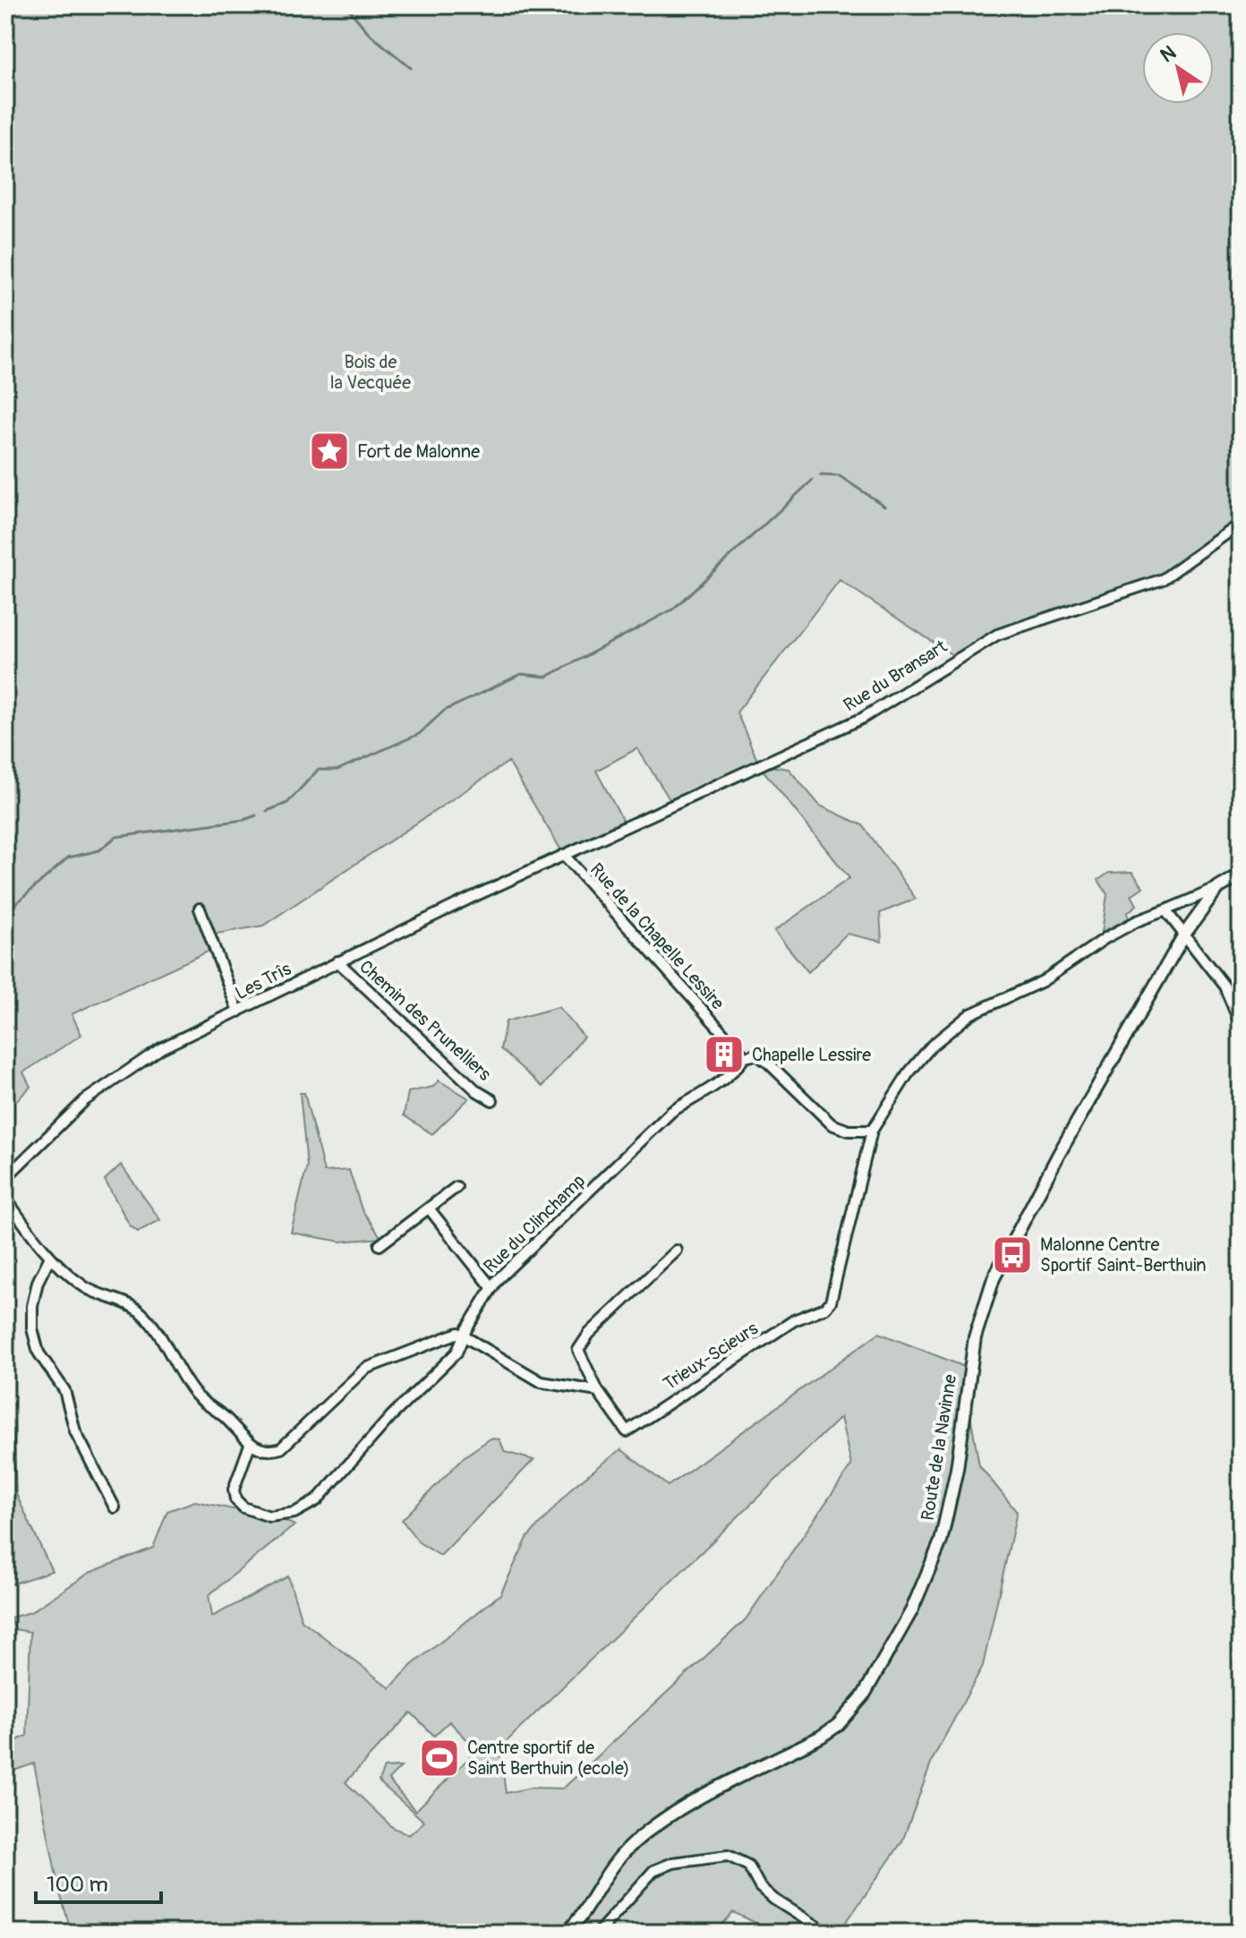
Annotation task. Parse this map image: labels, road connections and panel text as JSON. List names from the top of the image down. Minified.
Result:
{"streets":{"street":["Rue du Bransart","Rue de la Chapelle Lessire","Les Trîs","Chemin des Prunelliers","Rue du Clinchamp","Trieux-Scieurs","Route de la Navinne"]},"crossings":[["Rue du Bransart","Rue de la Chapelle Lessire"],["Rue du Bransart","Les Trîs"],["Rue de la Chapelle Lessire","Les Trîs"],["Rue de la Chapelle Lessire","Rue du Clinchamp"],["Rue de la Chapelle Lessire","Trieux-Scieurs"],["Les Trîs","Chemin des Prunelliers"]],"parks":["Bois de la Vecquée"],"places":{"place":["Fort de Malonne"],"building":["Chapelle Lessire"],"bus stop":["Malonne Centre Sportif Saint-Berthuin"],"sports":["Centre sportif de Saint Berthuin (ecole)"]},"scale_bar":"100 m","north":"top left"}
